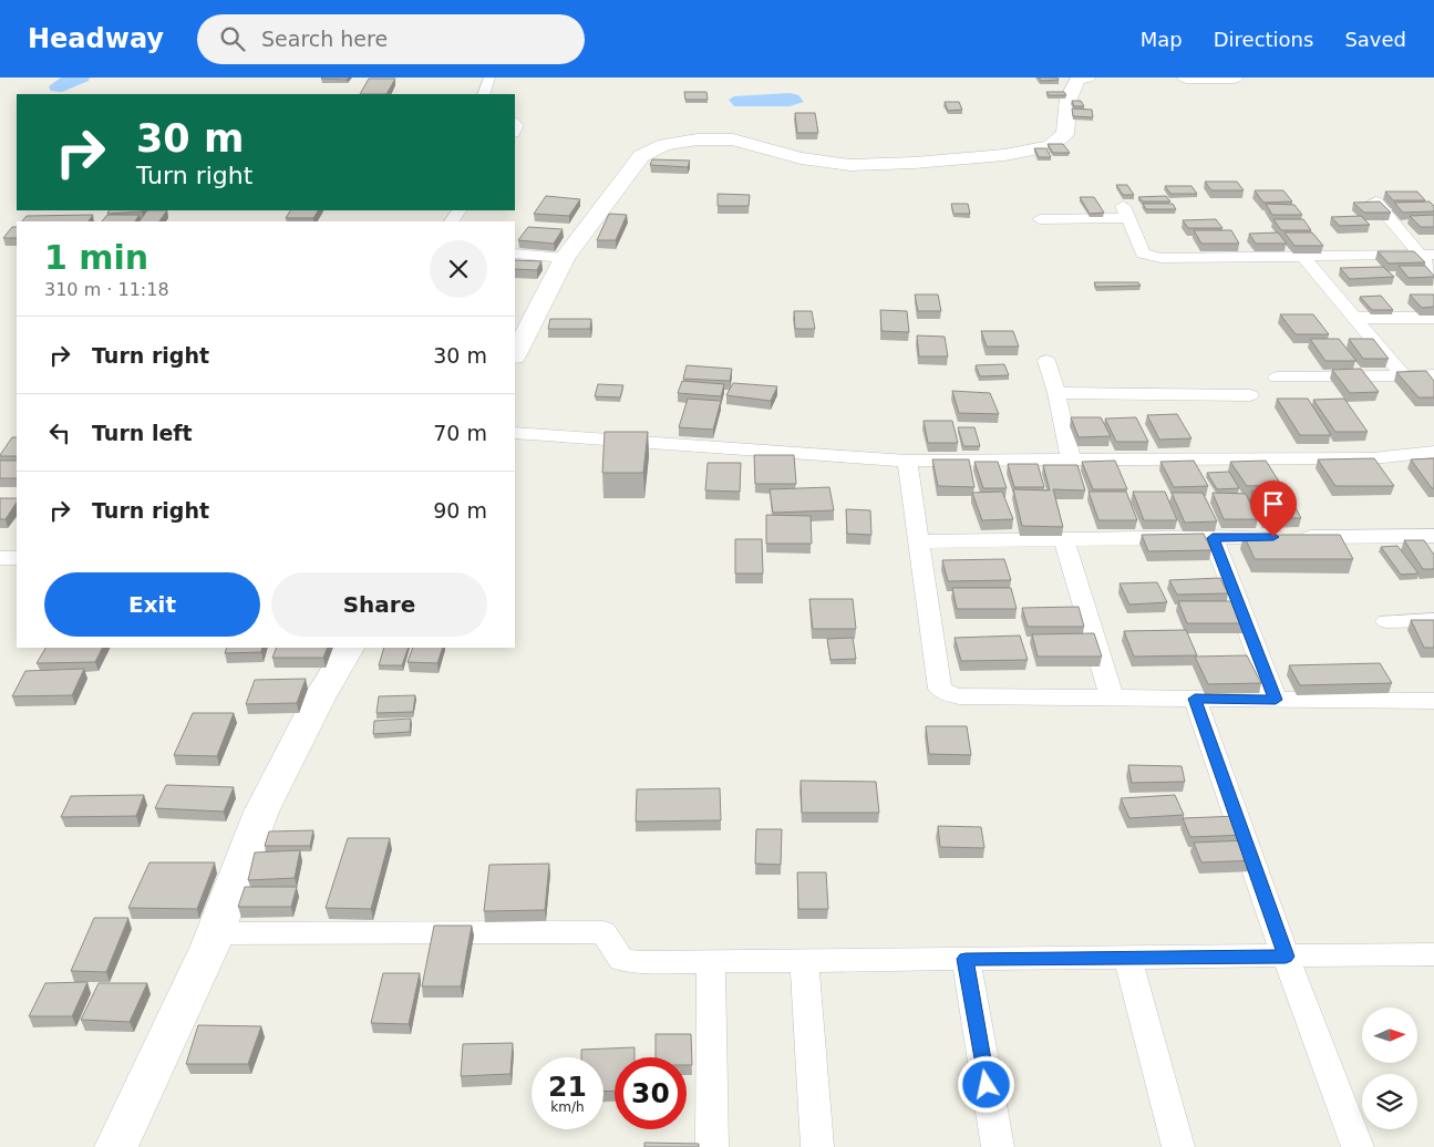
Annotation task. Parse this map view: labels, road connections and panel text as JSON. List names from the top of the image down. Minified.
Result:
{"north":"right","page":{"header":"Headway","search":"Search here","nav":["Map","Directions","Saved"],"turn":["30 m","Turn right"],"heading":["1 min","310 m · 11:18"],"list":[{"name":"Turn right","value":"30 m"},{"name":"Turn left","value":"70 m"},{"name":"Turn right","value":"90 m"}],"buttons":["Exit","Share"],"speed":"21 km/h","limit":"30"}}
